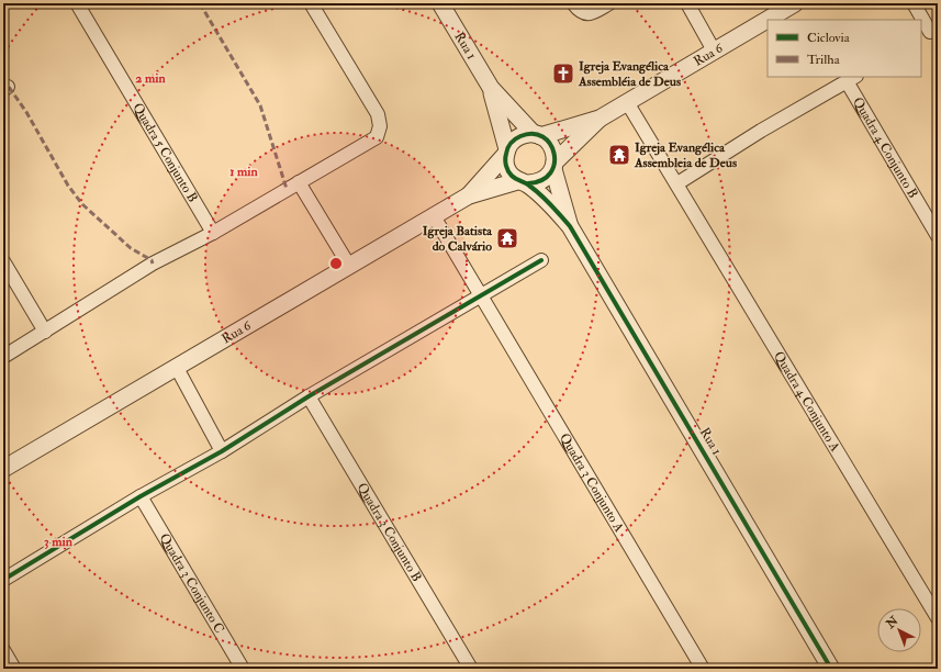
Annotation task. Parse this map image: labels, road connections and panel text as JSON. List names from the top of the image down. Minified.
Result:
{"streets":{"street":["Rua 1","Rua 6","Quadra 4 Conjunto B","Quadra 5 Conjunto B","Quadra 4 Conjunto A","Quadra 3 Conjunto A","Quadra 3 Conjunto B","Quadra 3 Conjunto C"]},"crossings":[["Rua 6","Quadra 4 Conjunto A"],["Rua 6","Quadra 3 Conjunto A"]],"places":{"church":["Igreja Evangélica Assembléia de Deus"],"temple":["Igreja Evangélica Assembleia de Deus","Igreja Batista do Calvário"]},"legend":["Ciclovia","Trilha"],"north":"top left","rings":["2 min","1 min","3 min"]}
